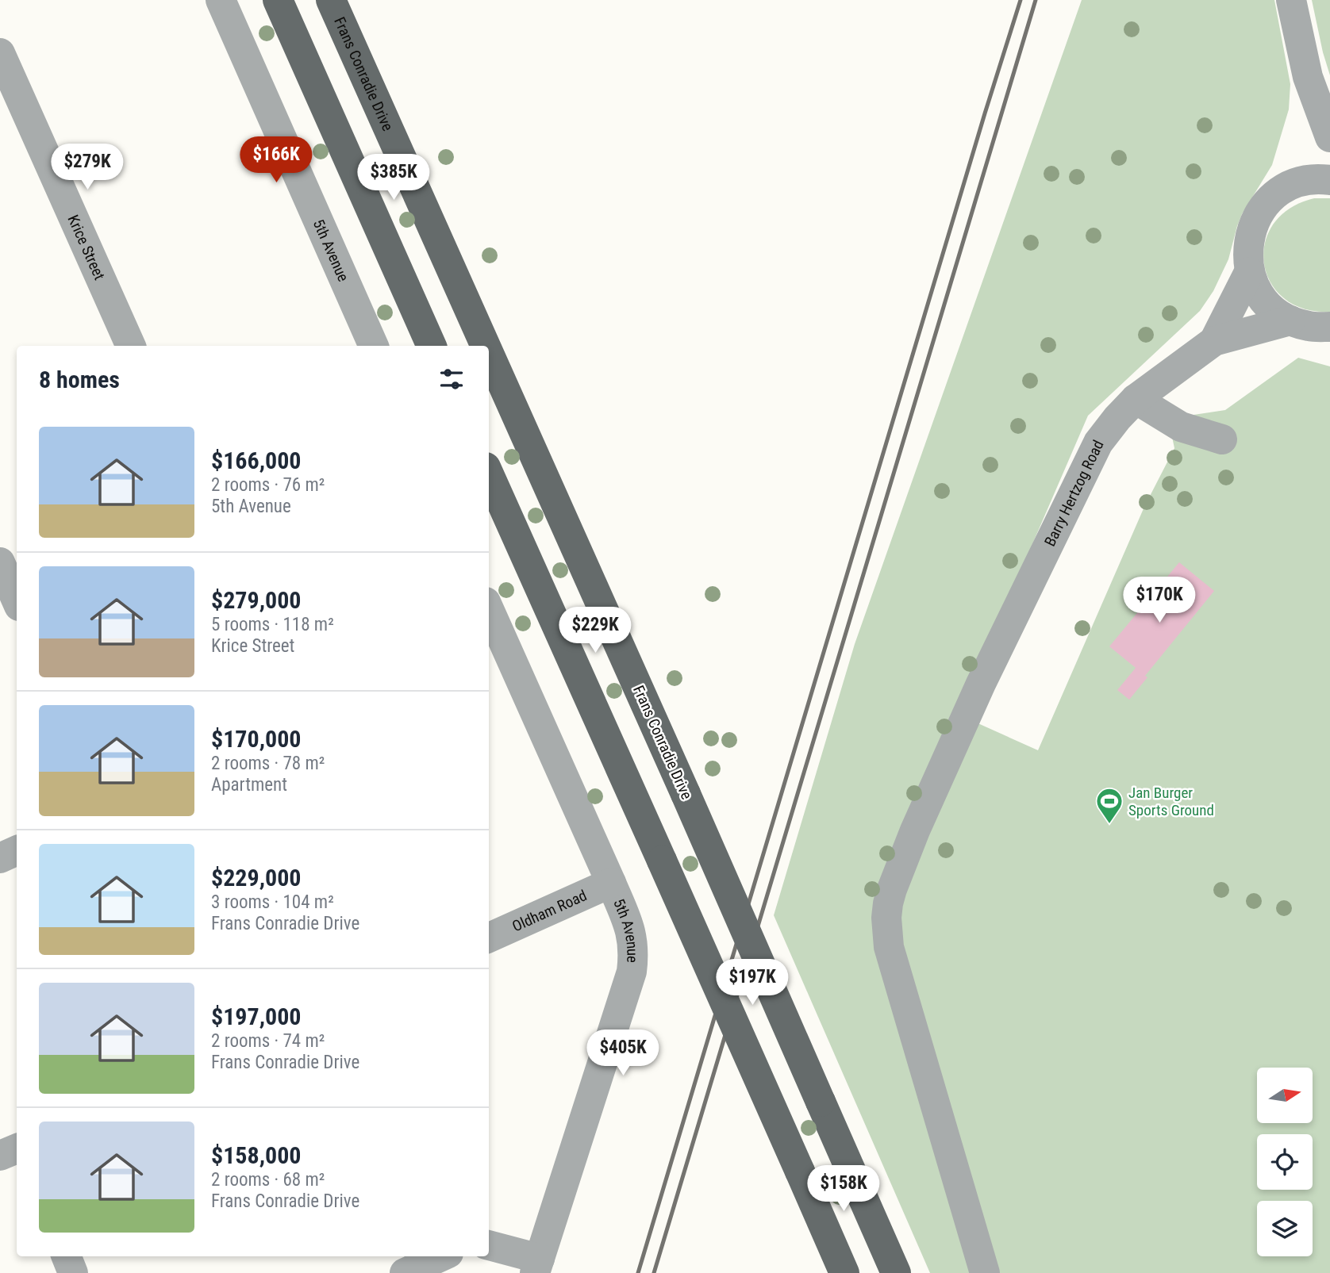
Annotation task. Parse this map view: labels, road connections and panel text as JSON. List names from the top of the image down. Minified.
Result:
{"streets":{"main road":["Frans Conradie Drive"],"street":["Krice Street","5th Avenue","Barry Hertzog Road","Oldham Road"]},"crossings":[["5th Avenue","Oldham Road"]],"places":{"sports":["Jan Burger Sports Ground"]},"north":"right","page":{"price":["$166K","$279K","$385K","$170K","$229K","$197K","$405K","$158K"],"heading":"8 homes","list":[{"name":"$166,000","note":"2 rooms · 76 m² · 5th Avenue"},{"name":"$279,000","note":"5 rooms · 118 m² · Krice Street"},{"name":"$170,000","note":"2 rooms · 78 m² · Apartment"},{"name":"$229,000","note":"3 rooms · 104 m² · Frans Conradie Drive"},{"name":"$197,000","note":"2 rooms · 74 m² · Frans Conradie Drive"},{"name":"$158,000","note":"2 rooms · 68 m² · Frans Conradie Drive"}]}}
